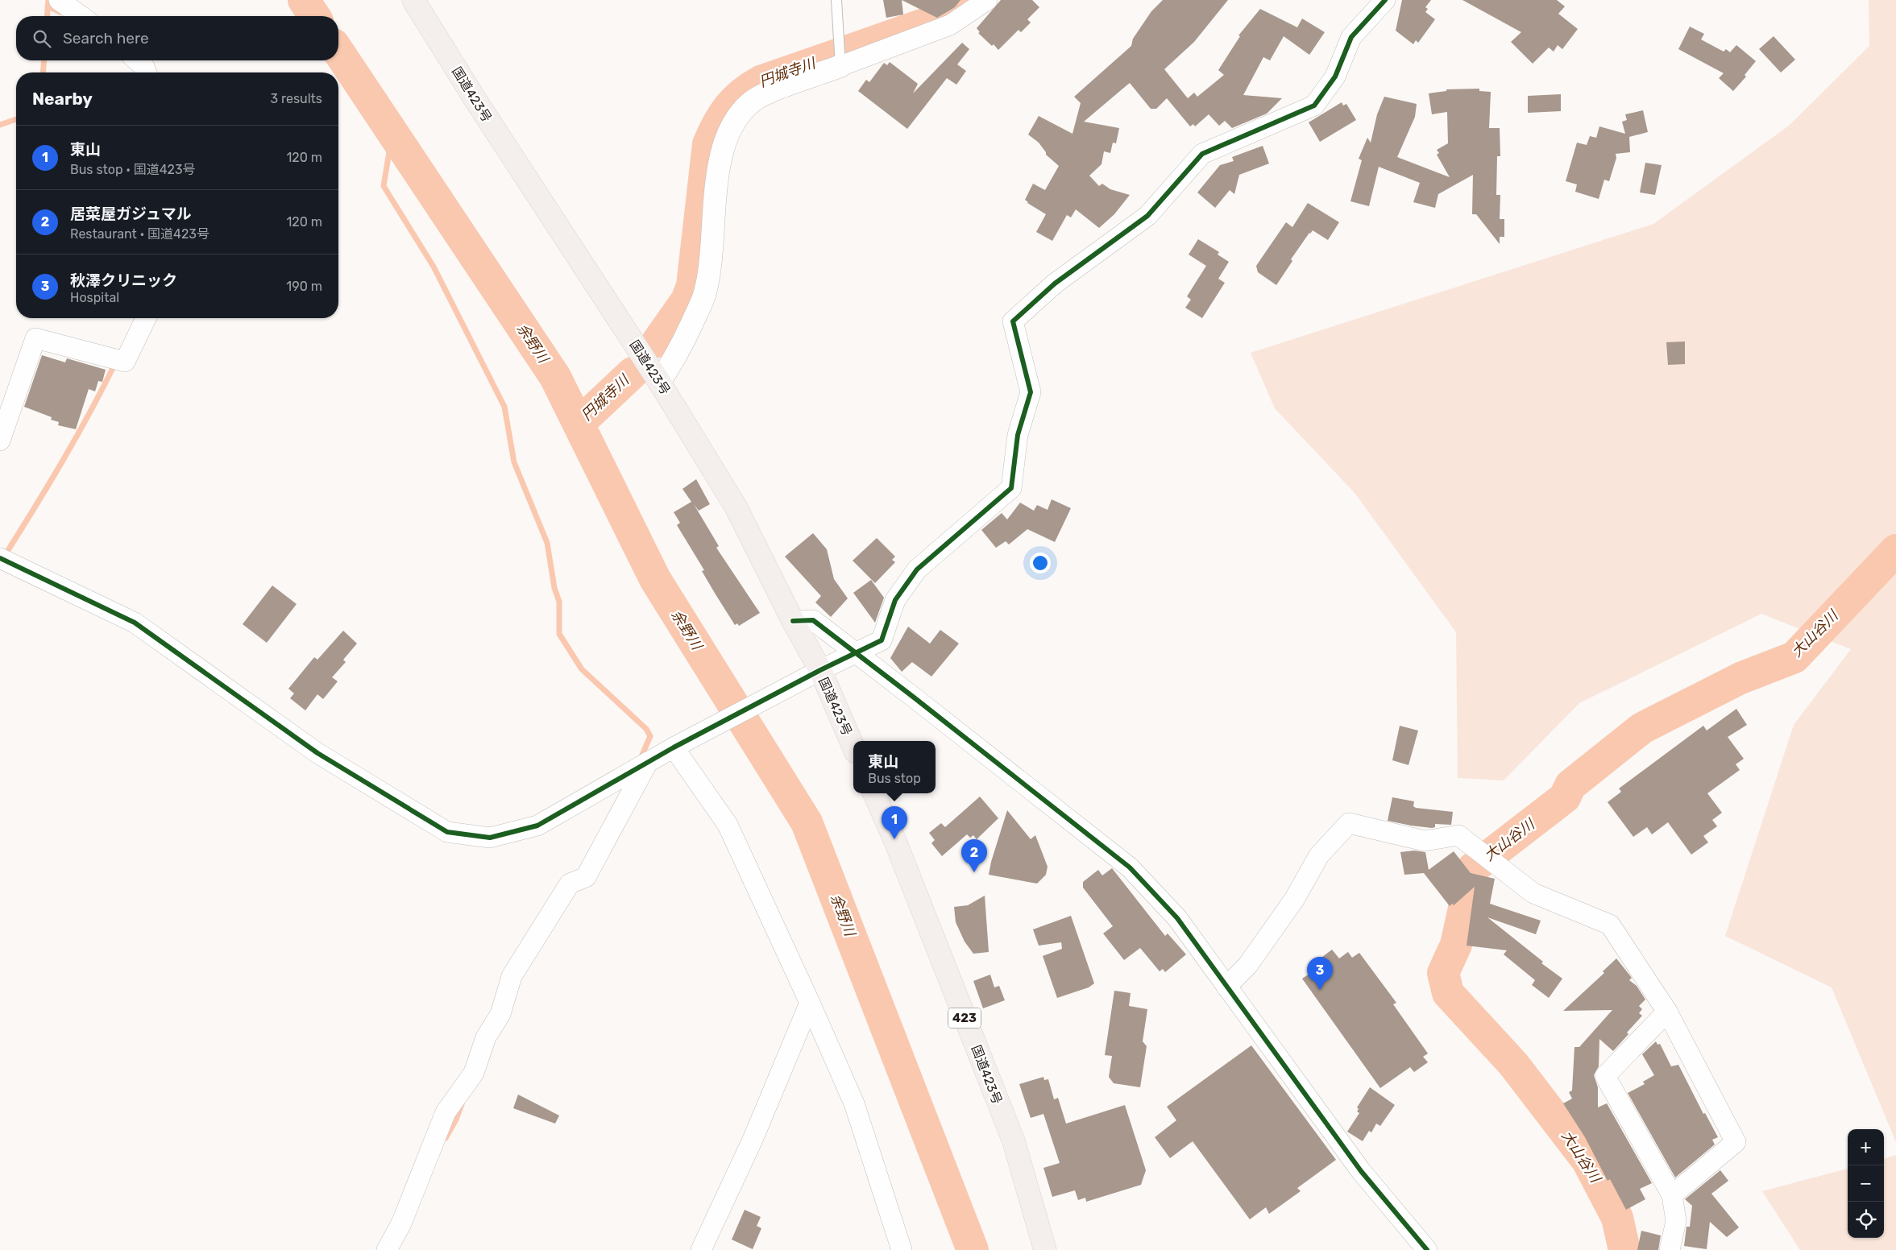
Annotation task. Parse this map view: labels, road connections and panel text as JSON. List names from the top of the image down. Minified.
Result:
{"streets":{"highway":["国道423号","423"]},"water":["円城寺川","余野川","大山谷川"],"page":{"search":"Search here","heading":["Nearby","3 results"],"list":[{"mark":"1","name":"東山","note":"Bus stop · 国道423号","value":"120 m"},{"mark":"2","name":"居菜屋ガジュマル","note":"Restaurant · 国道423号","value":"120 m"},{"mark":"3","name":"秋澤クリニック","note":"Hospital","value":"190 m"}],"popup":["東山","Bus stop"],"pins":["1","2","3"],"map_buttons":["+","−"]}}
